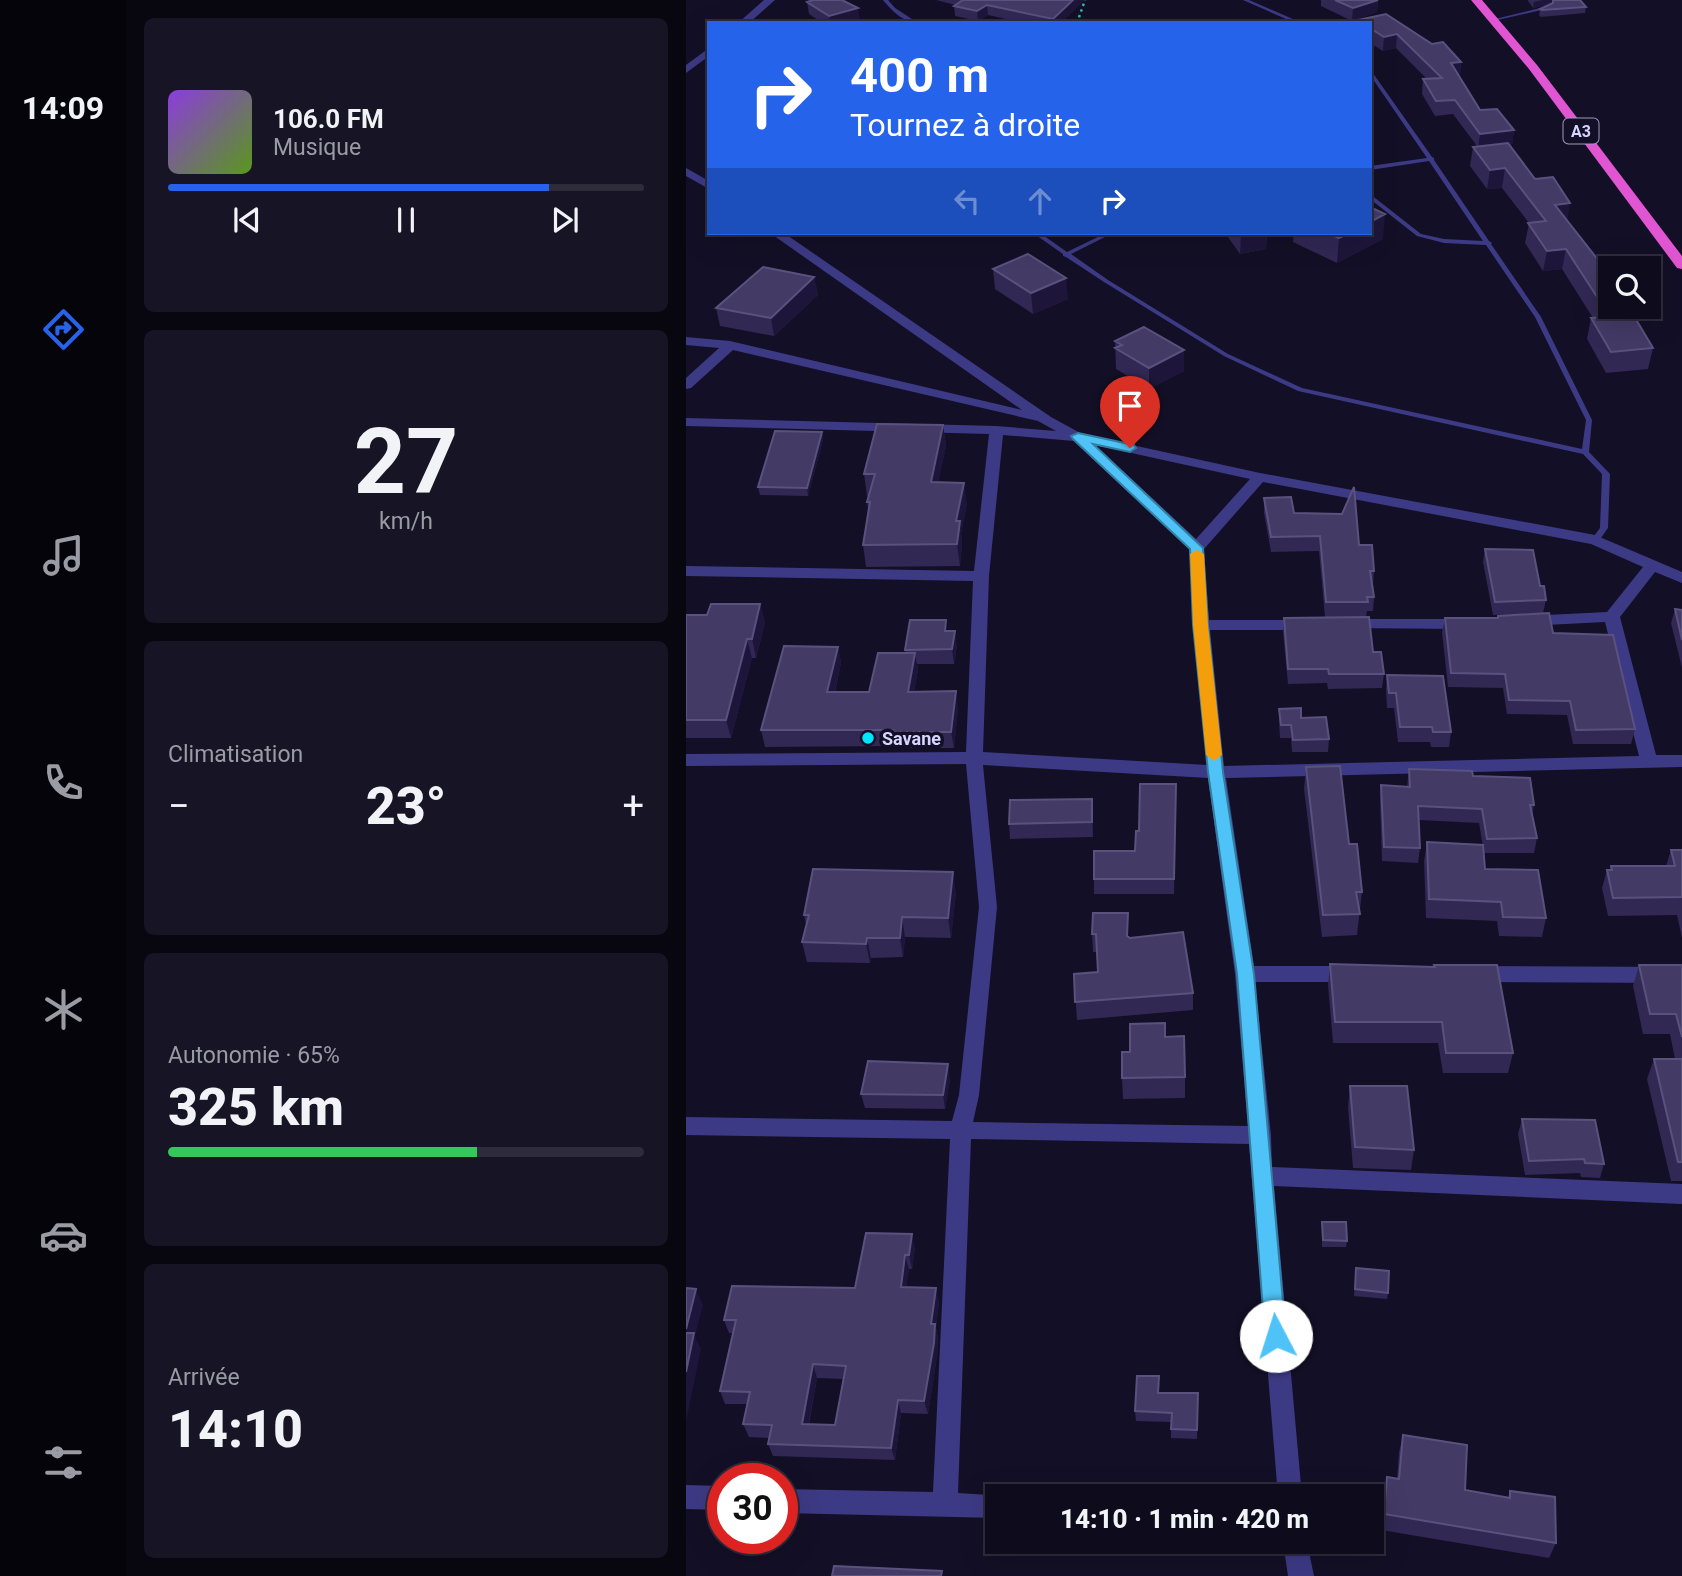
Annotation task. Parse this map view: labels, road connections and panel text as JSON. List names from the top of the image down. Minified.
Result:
{"streets":{"highway":["A3"]},"places":["Savane"],"page":{"tabs":"14:09","turn":["400 m","Tournez à droite"],"song":["106.0 FM","Musique"],"tile":[["27","km/h"],"Climatisation",["Autonomie · 65%","325 km"],["Arrivée","14:10"]],"heat":["−","23°","+"],"limit":"30","trip":"14:10 · 1 min · 420 m"}}
